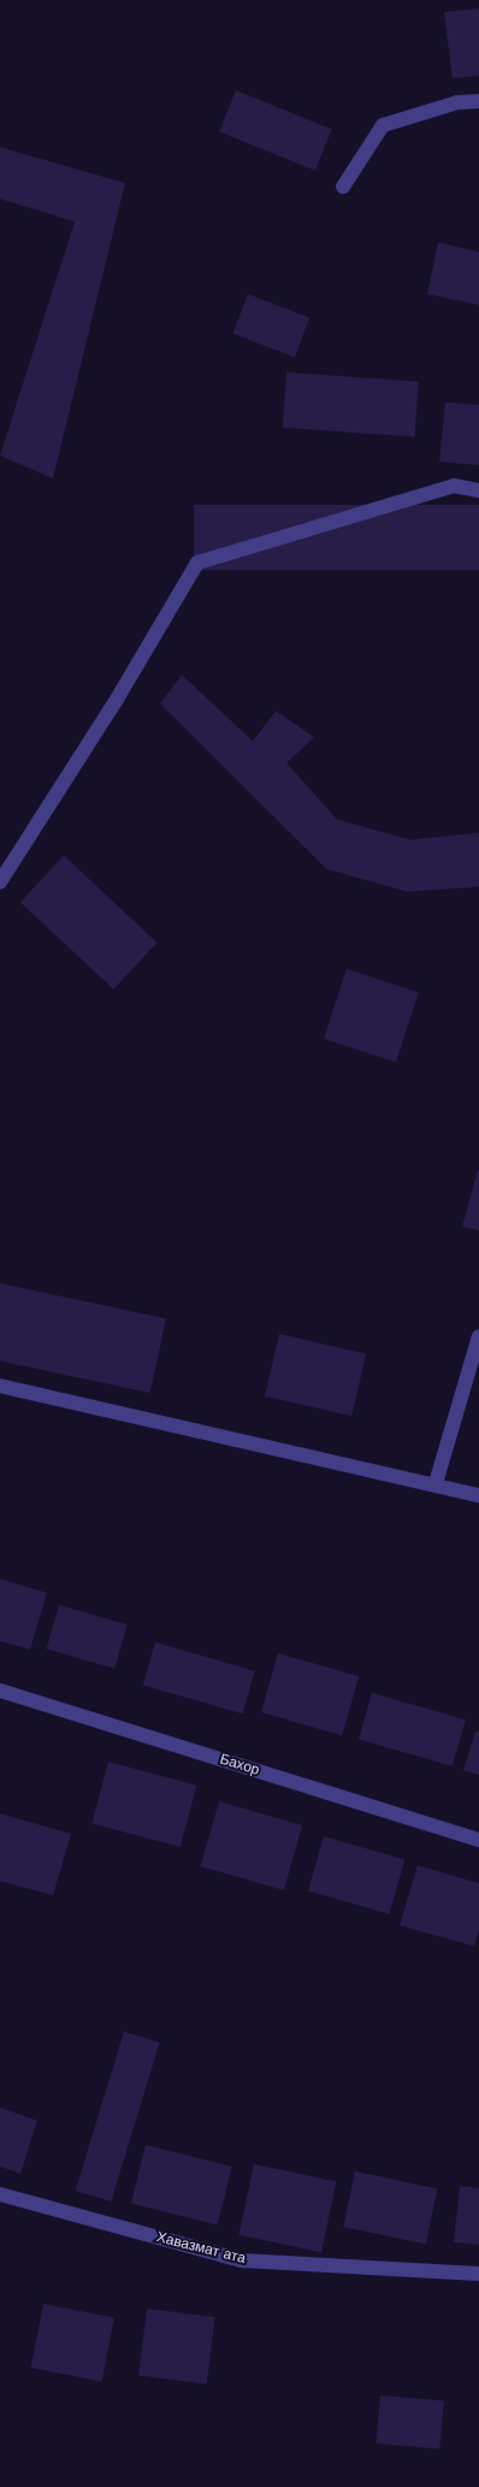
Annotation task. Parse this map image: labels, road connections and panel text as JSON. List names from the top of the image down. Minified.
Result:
{"streets":{"street":["Бахор","Хавазмат ата"]}}
